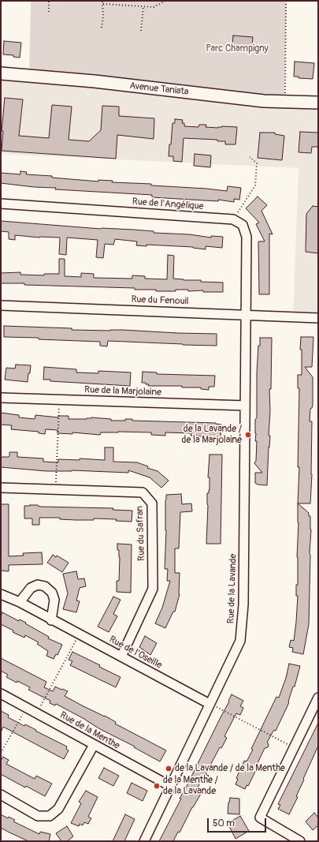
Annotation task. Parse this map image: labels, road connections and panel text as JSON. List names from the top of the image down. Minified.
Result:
{"streets":{"main road":["Avenue Taniata"],"street":["Rue de l'Angélique","Rue du Fenouil","Rue de la Marjolaine","Rue du Safran","Rue de la Lavande","Rue de l'Oseille","Rue de la Menthe"]},"crossings":[["Rue du Fenouil","Rue de la Lavande"],["Rue de la Marjolaine","Rue de la Lavande"],["Rue du Safran","Rue de l'Oseille"],["Rue de la Lavande","Rue de l'Oseille"],["Rue de la Lavande","Rue de la Menthe"]],"parks":["Parc Champigny"],"places":["de la Lavande / de la Marjolaine","de la Lavande / de la Menthe","de la Menthe / de la Lavande"],"scale_bar":"50 m"}
